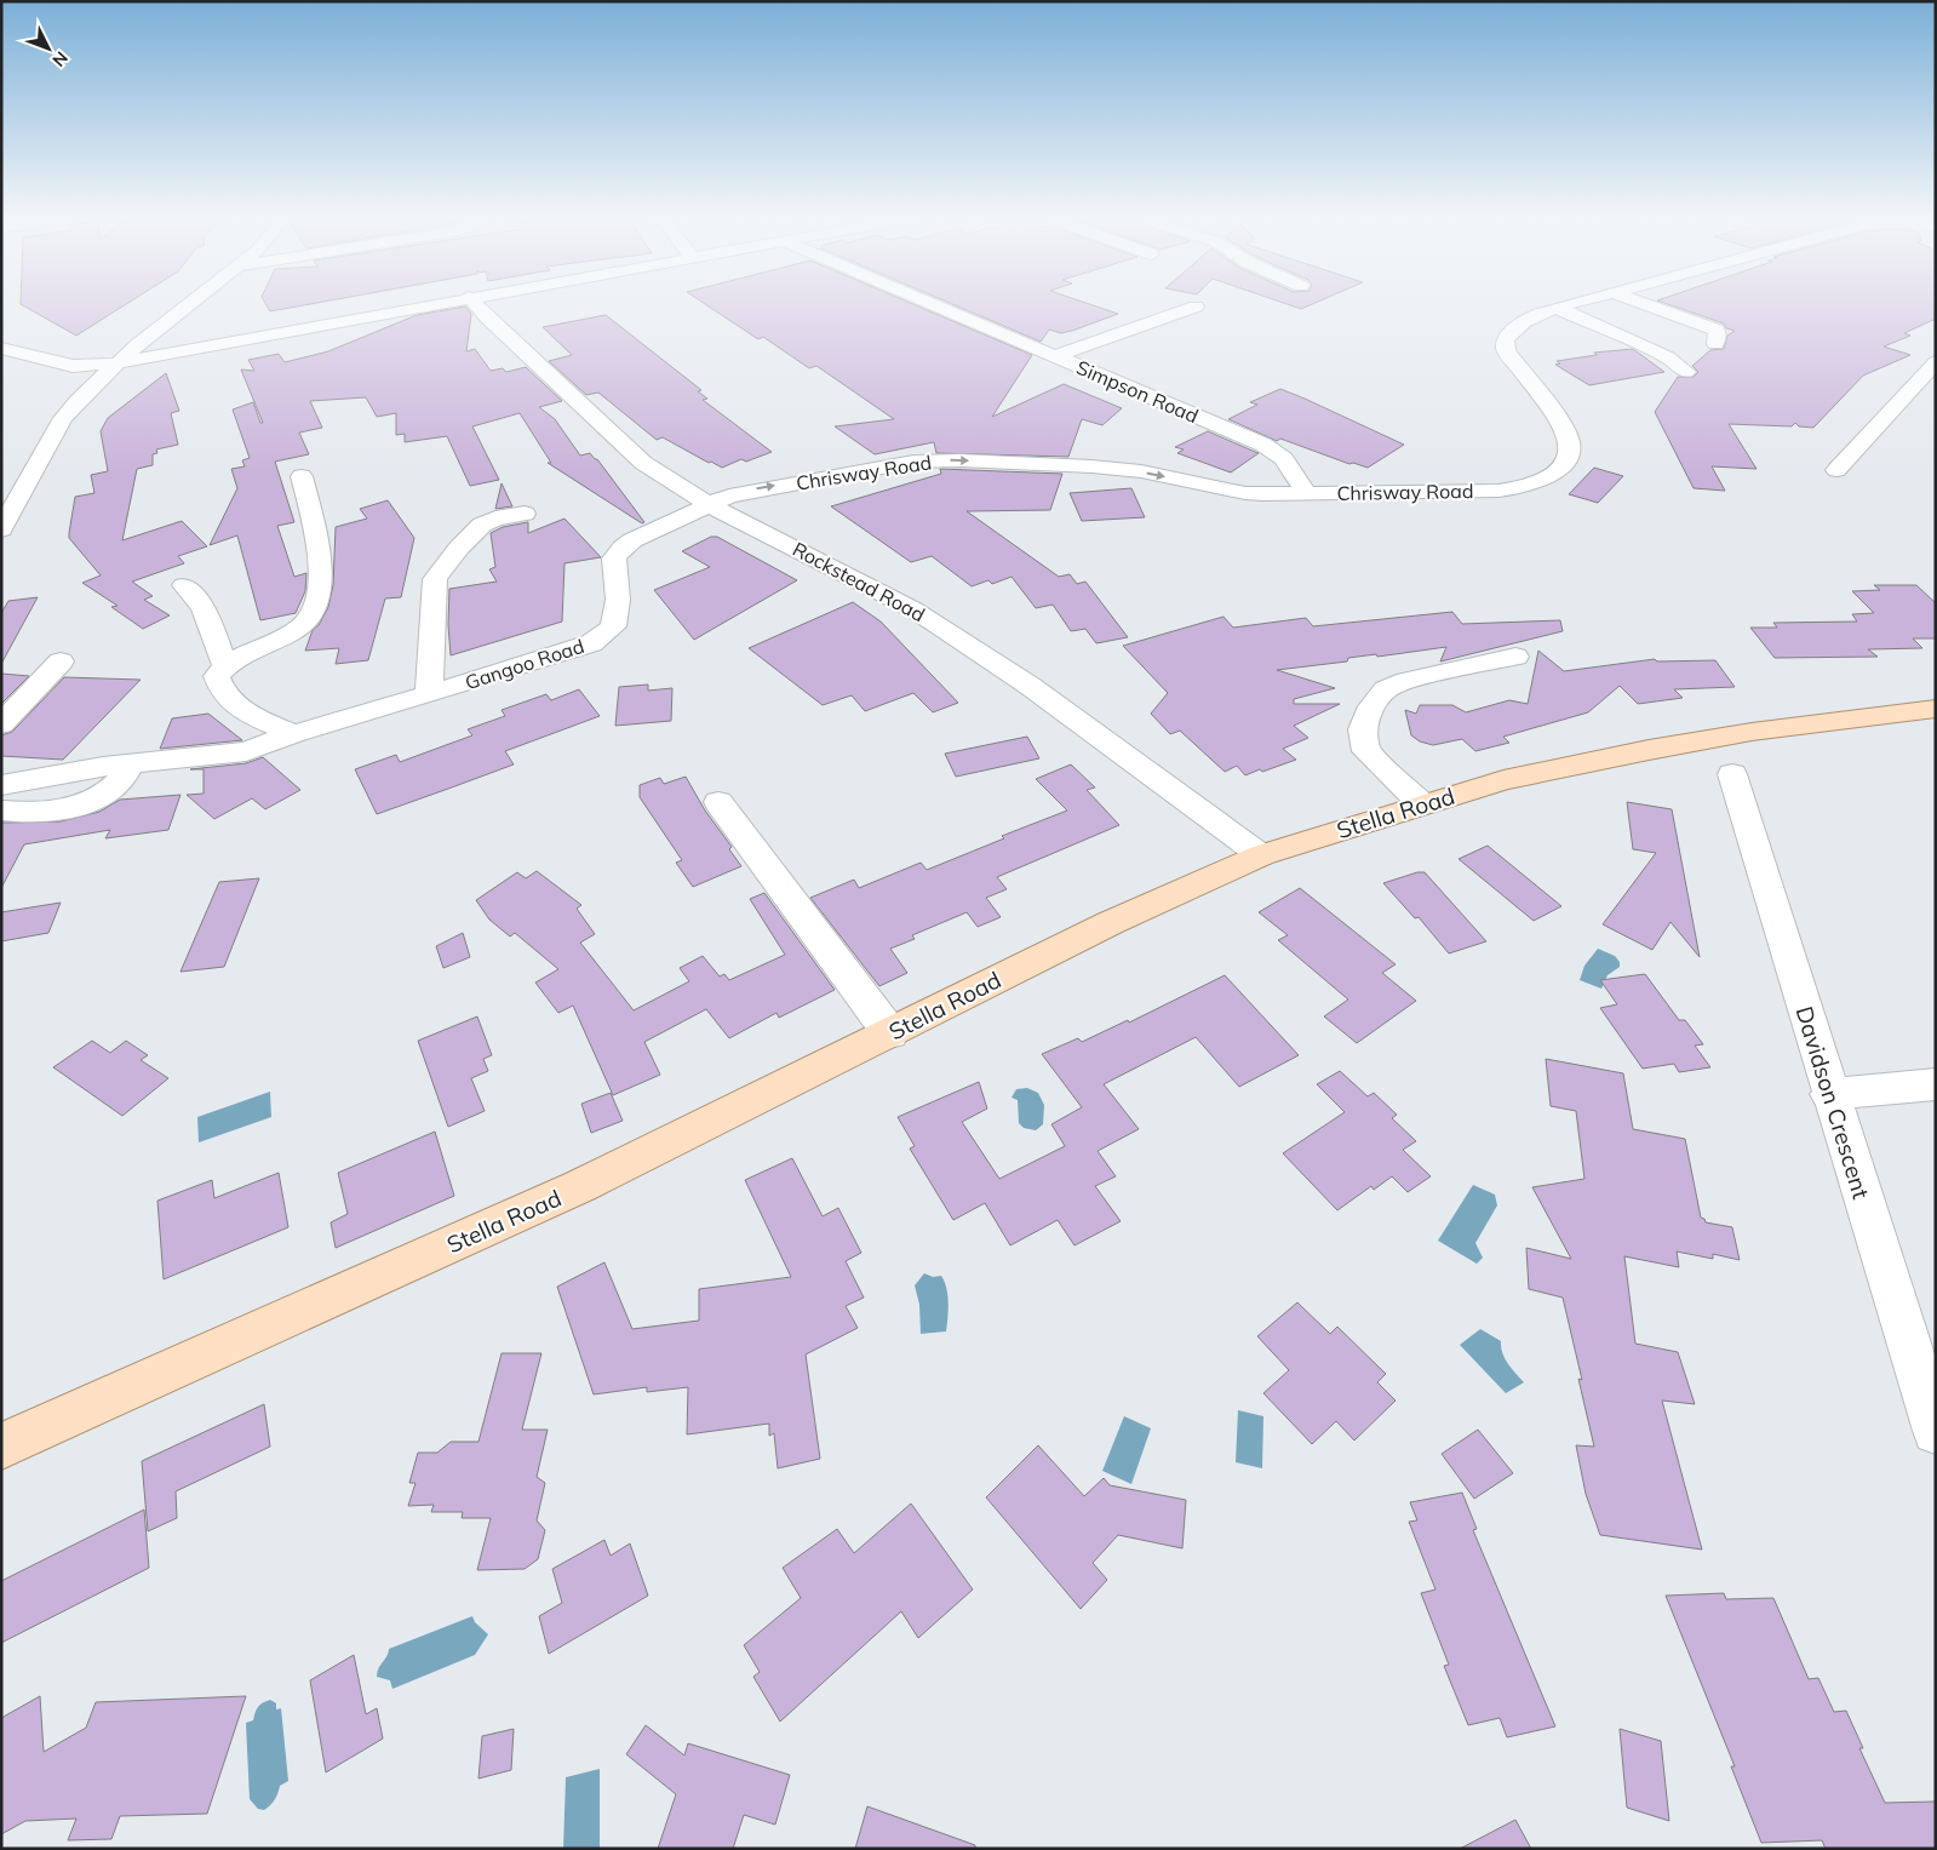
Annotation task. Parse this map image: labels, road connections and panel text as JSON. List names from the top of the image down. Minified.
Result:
{"streets":{"main road":["Stella Road"],"street":["Simpson Road","Chrisway Road","Rockstead Road","Gangoo Road","Davidson Crescent"]},"crossings":[["Simpson Road","Chrisway Road"],["Chrisway Road","Rockstead Road"],["Chrisway Road","Gangoo Road"],["Rockstead Road","Gangoo Road"],["Rockstead Road","Stella Road"]],"one_way":["Chrisway Road"],"north":"bottom right"}
